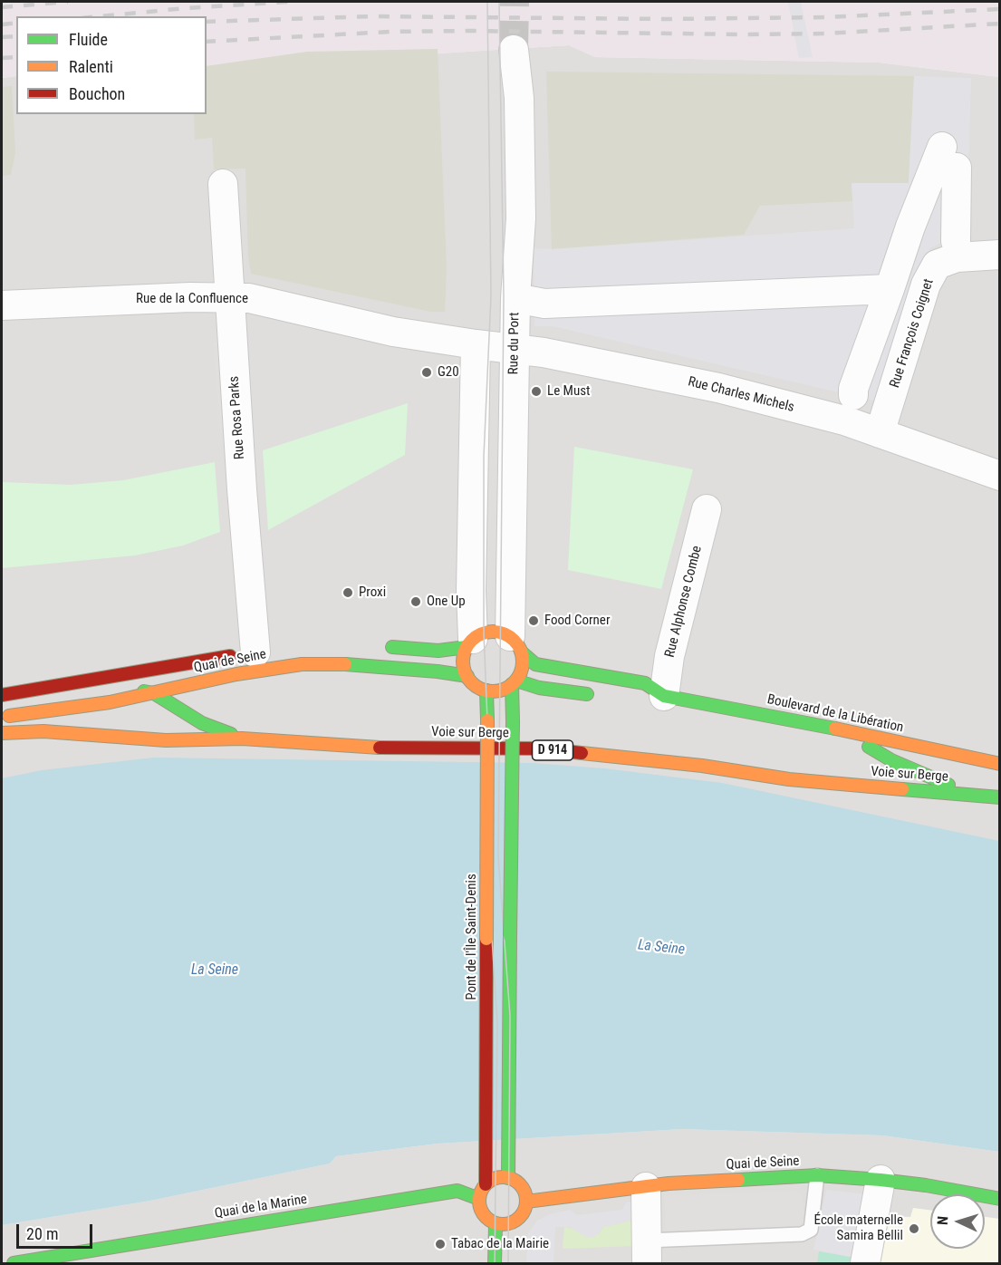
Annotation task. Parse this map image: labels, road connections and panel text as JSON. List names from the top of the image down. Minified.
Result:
{"streets":{"main road":["Quai de Seine","Boulevard de la Libération","Voie sur Berge","D 914","Pont de l'Île Saint-Denis","Quai de la Marine"],"street":["Rue de la Confluence","Rue François Coignet","Rue du Port","Rue Charles Michels","Rue Rosa Parks","Rue Alphonse Combe"]},"crossings":[["Rue de la Confluence","Rue Charles Michels"],["Rue de la Confluence","Rue Rosa Parks"],["Rue François Coignet","Rue Charles Michels"],["Rue du Port","Rue Charles Michels"],["Rue du Port","Quai de Seine"],["Rue du Port","Boulevard de la Libération"],["Rue du Port","Pont de l'Île Saint-Denis"],["Rue Rosa Parks","Quai de Seine"],["Rue Alphonse Combe","Boulevard de la Libération"],["Quai de Seine","Boulevard de la Libération"],["Quai de Seine","Pont de l'Île Saint-Denis"],["Quai de Seine","Quai de la Marine"],["Boulevard de la Libération","D 914"],["Boulevard de la Libération","Pont de l'Île Saint-Denis"],["Voie sur Berge","D 914"],["Pont de l'Île Saint-Denis","Quai de la Marine"]],"water":["La Seine"],"places":["G20","Le Must","Proxi","One Up","Food Corner","École maternelle Samira Bellil","Tabac de la Mairie"],"legend":["Fluide","Ralenti","Bouchon"],"scale_bar":"20 m","north":"left"}
